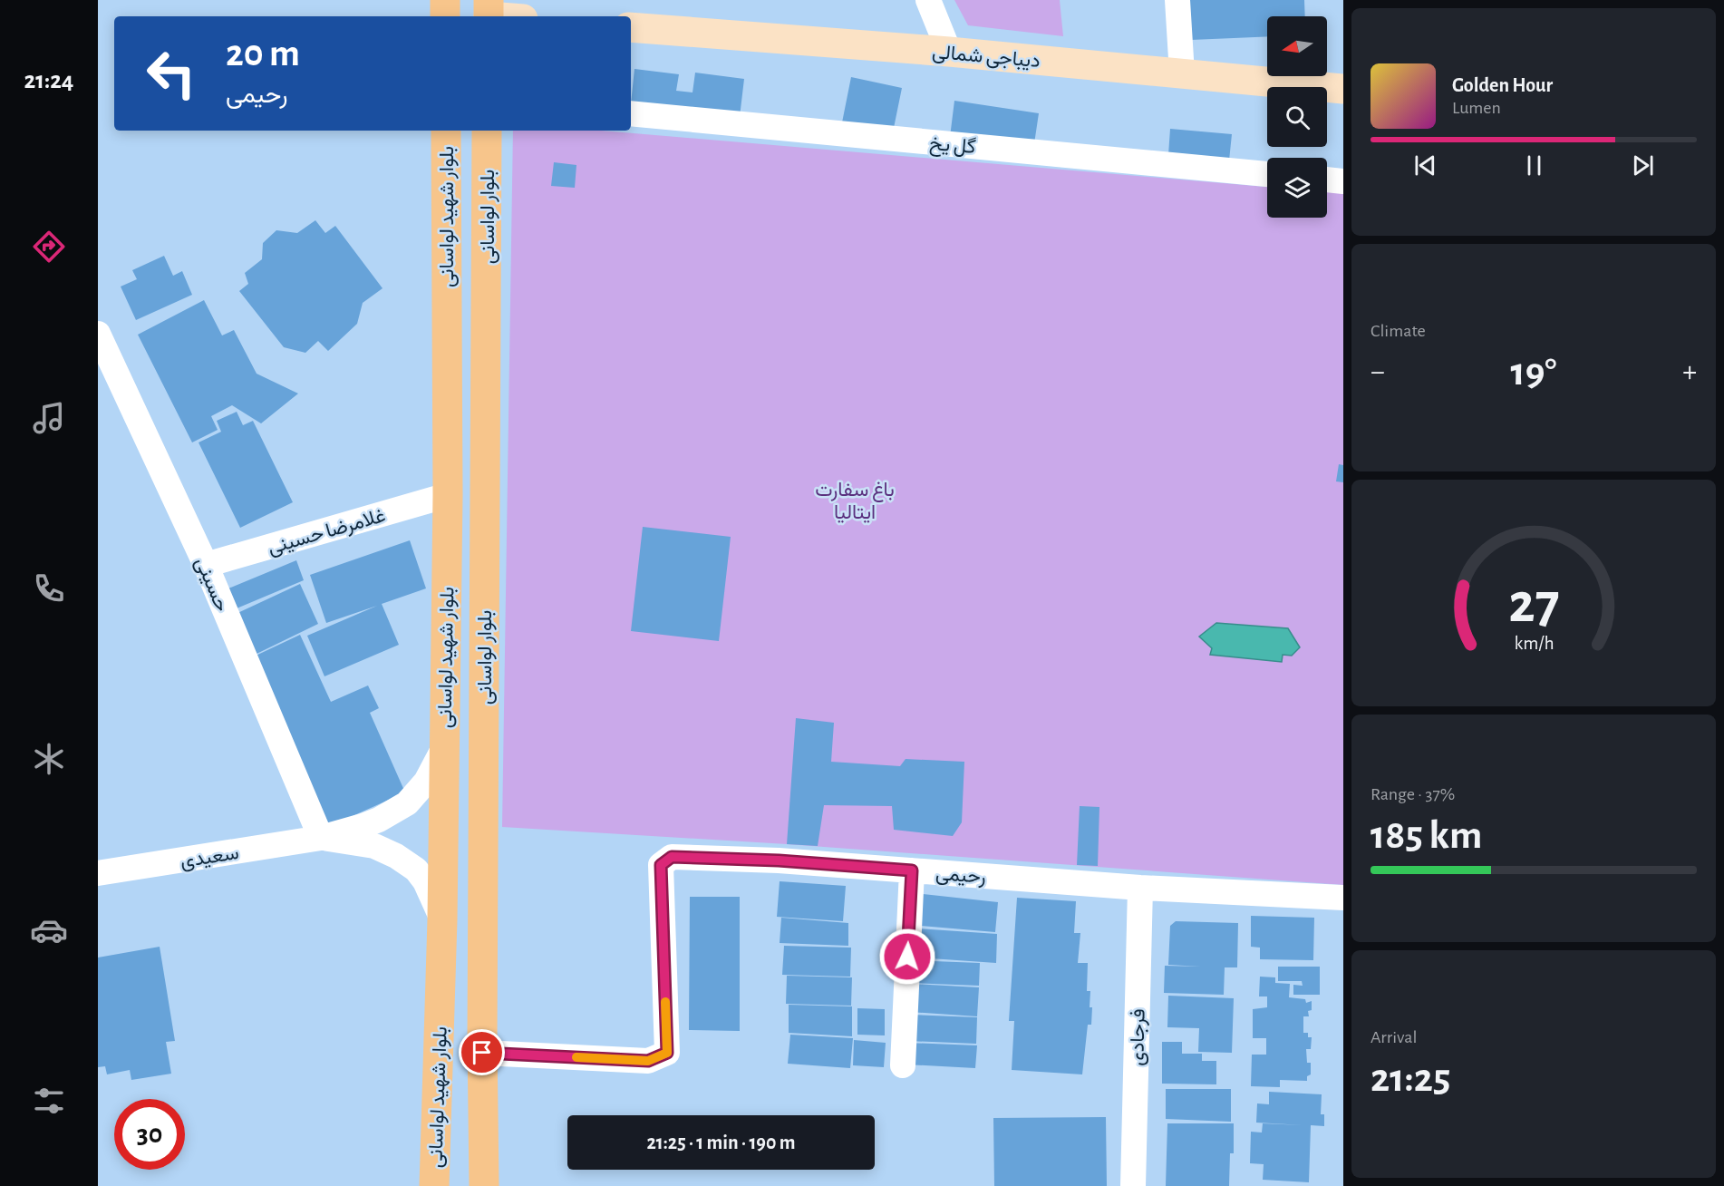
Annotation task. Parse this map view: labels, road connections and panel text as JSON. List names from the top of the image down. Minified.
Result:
{"streets":{"main road":["دیباجی شمالی","بلوار شهید لواسانی","بلوار لواسانی"],"street":["گل یخ","غلامرضا حسینی","حسینی","سعیدی","رحیمی","فرجادی"]},"crossings":[["بلوار شهید لواسانی","غلامرضا حسینی"],["بلوار شهید لواسانی","سعیدی"],["بلوار لواسانی","رحیمی"],["غلامرضا حسینی","حسینی"],["حسینی","سعیدی"],["رحیمی","فرجادی"]],"parks":["باغ سفارت ایتالیا"],"north":"left","page":{"tabs":"21:24","turn":["20 m","رحیمی"],"song":["Golden Hour","Lumen"],"tile":["Climate",["Range · 37%","185 km"],["Arrival","21:25"]],"heat":["−","19°","+"],"limit":"30","trip":"21:25 · 1 min · 190 m","gauge":["27","km/h"]}}
